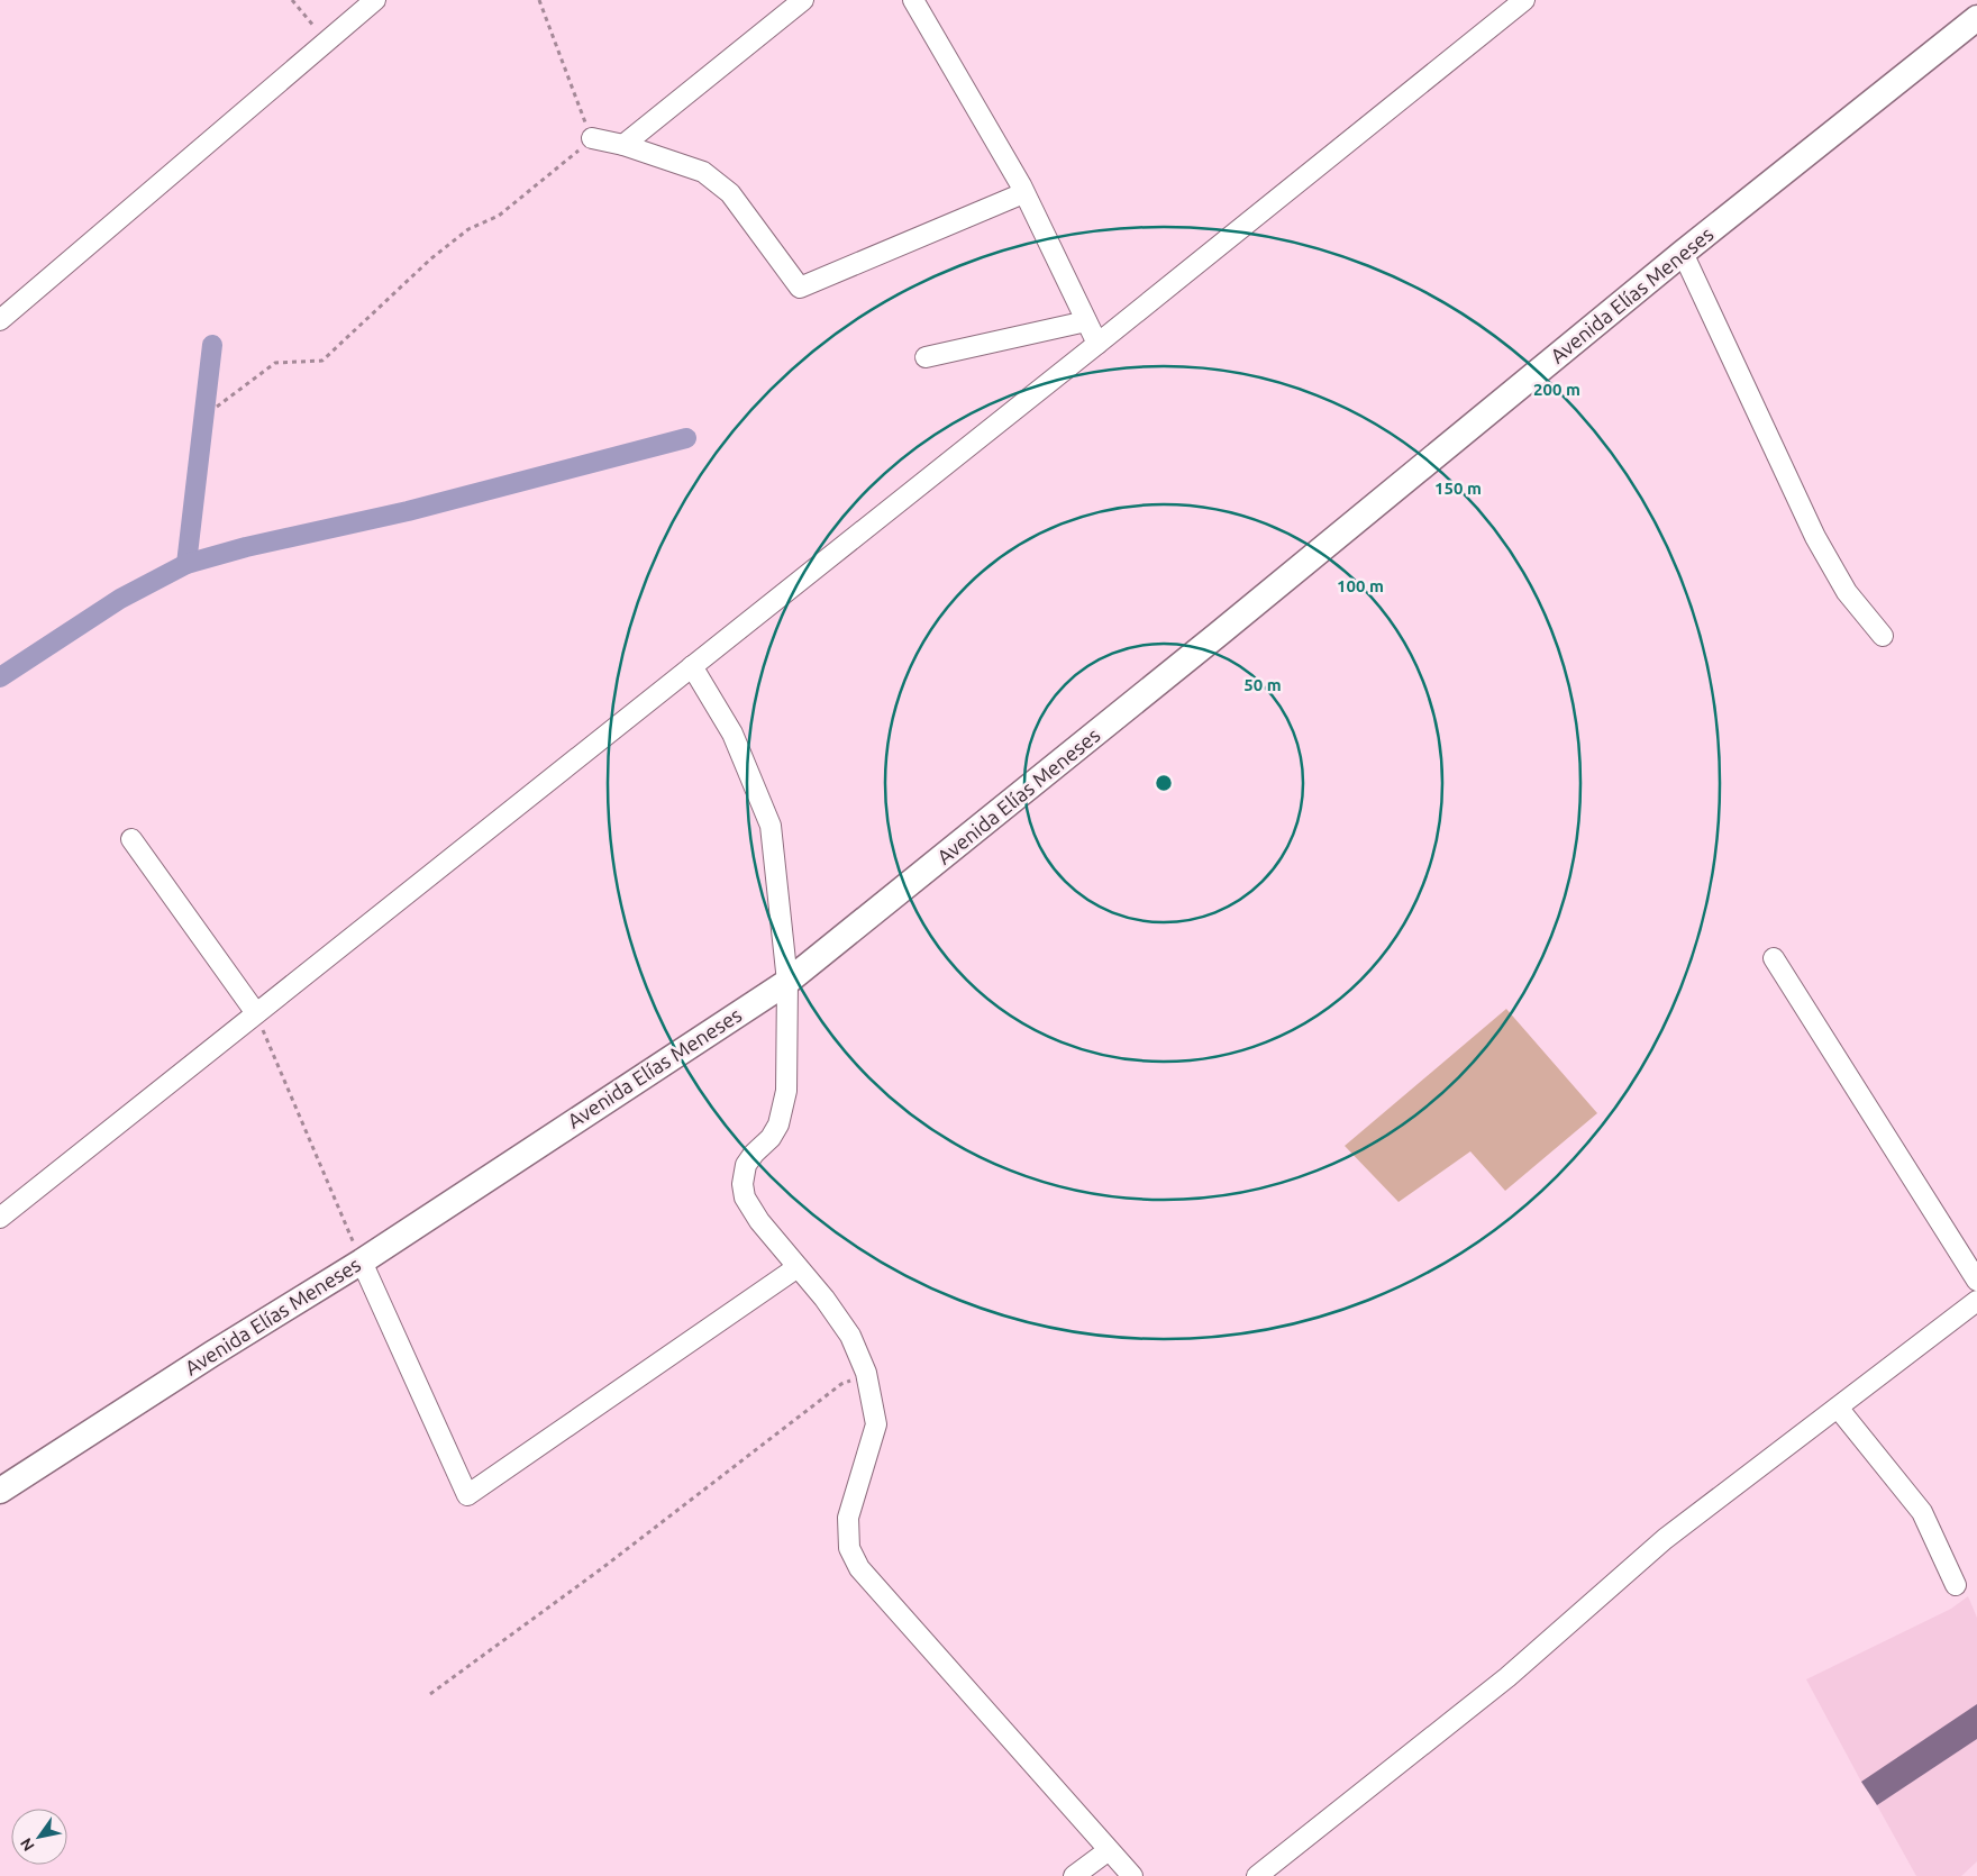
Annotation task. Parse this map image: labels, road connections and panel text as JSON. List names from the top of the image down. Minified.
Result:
{"streets":{"main road":["Avenida Elías Meneses"]},"north":"bottom left","rings":["200 m","150 m","100 m","50 m"]}
